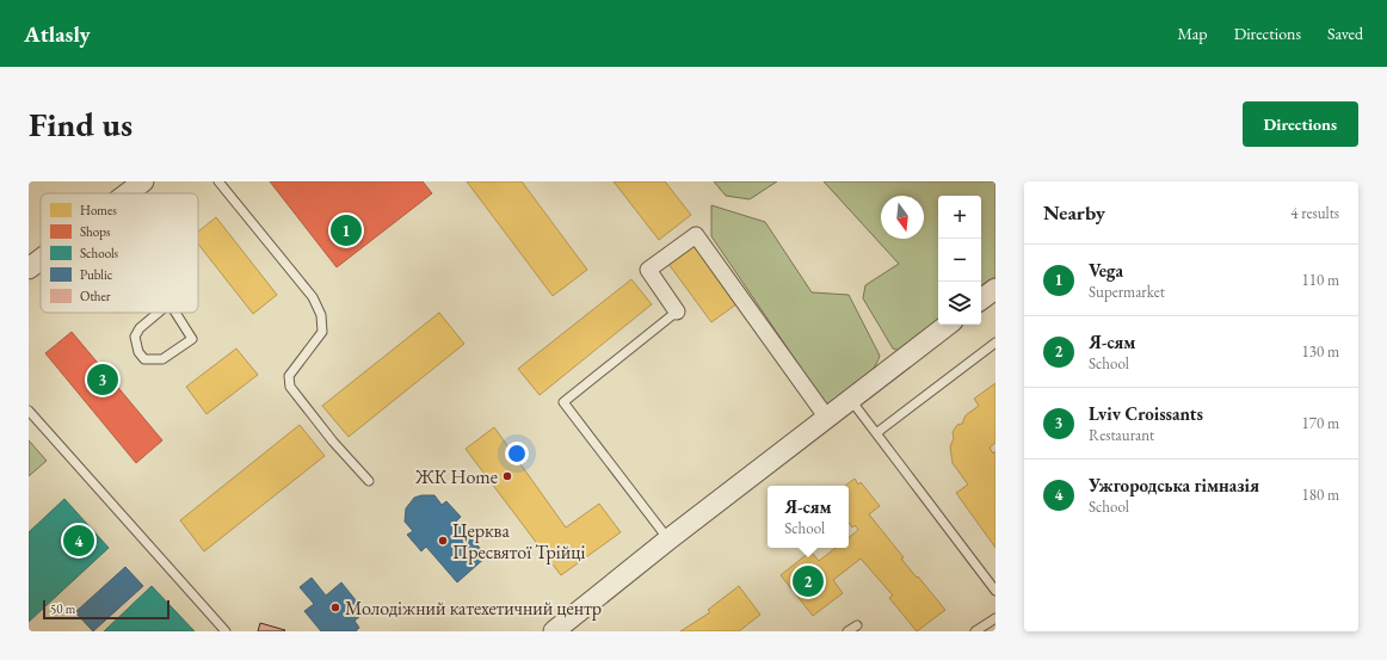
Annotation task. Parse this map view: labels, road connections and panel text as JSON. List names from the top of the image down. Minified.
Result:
{"places":["ЖК Home","Церква Пресвятої Трійці","Молодіжний катехетичний центр"],"legend":["Homes","Shops","Schools","Public","Other"],"scale_bar":"50 m","north":"bottom","page":{"header":"Atlasly","nav":["Map","Directions","Saved"],"buttons":"Directions","title":"Find us","heading":["Nearby","4 results"],"map_buttons":["+","−"],"pins":["1","3","4","2"],"list":[{"mark":"1","name":"Vega","note":"Supermarket","value":"110 m"},{"mark":"2","name":"Я-сям","note":"School","value":"130 m"},{"mark":"3","name":"Lviv Croissants","note":"Restaurant","value":"170 m"},{"mark":"4","name":"Ужгородська гімназія","note":"School","value":"180 m"}],"popup":["Я-сям","School"],"scale":"50 m"}}
